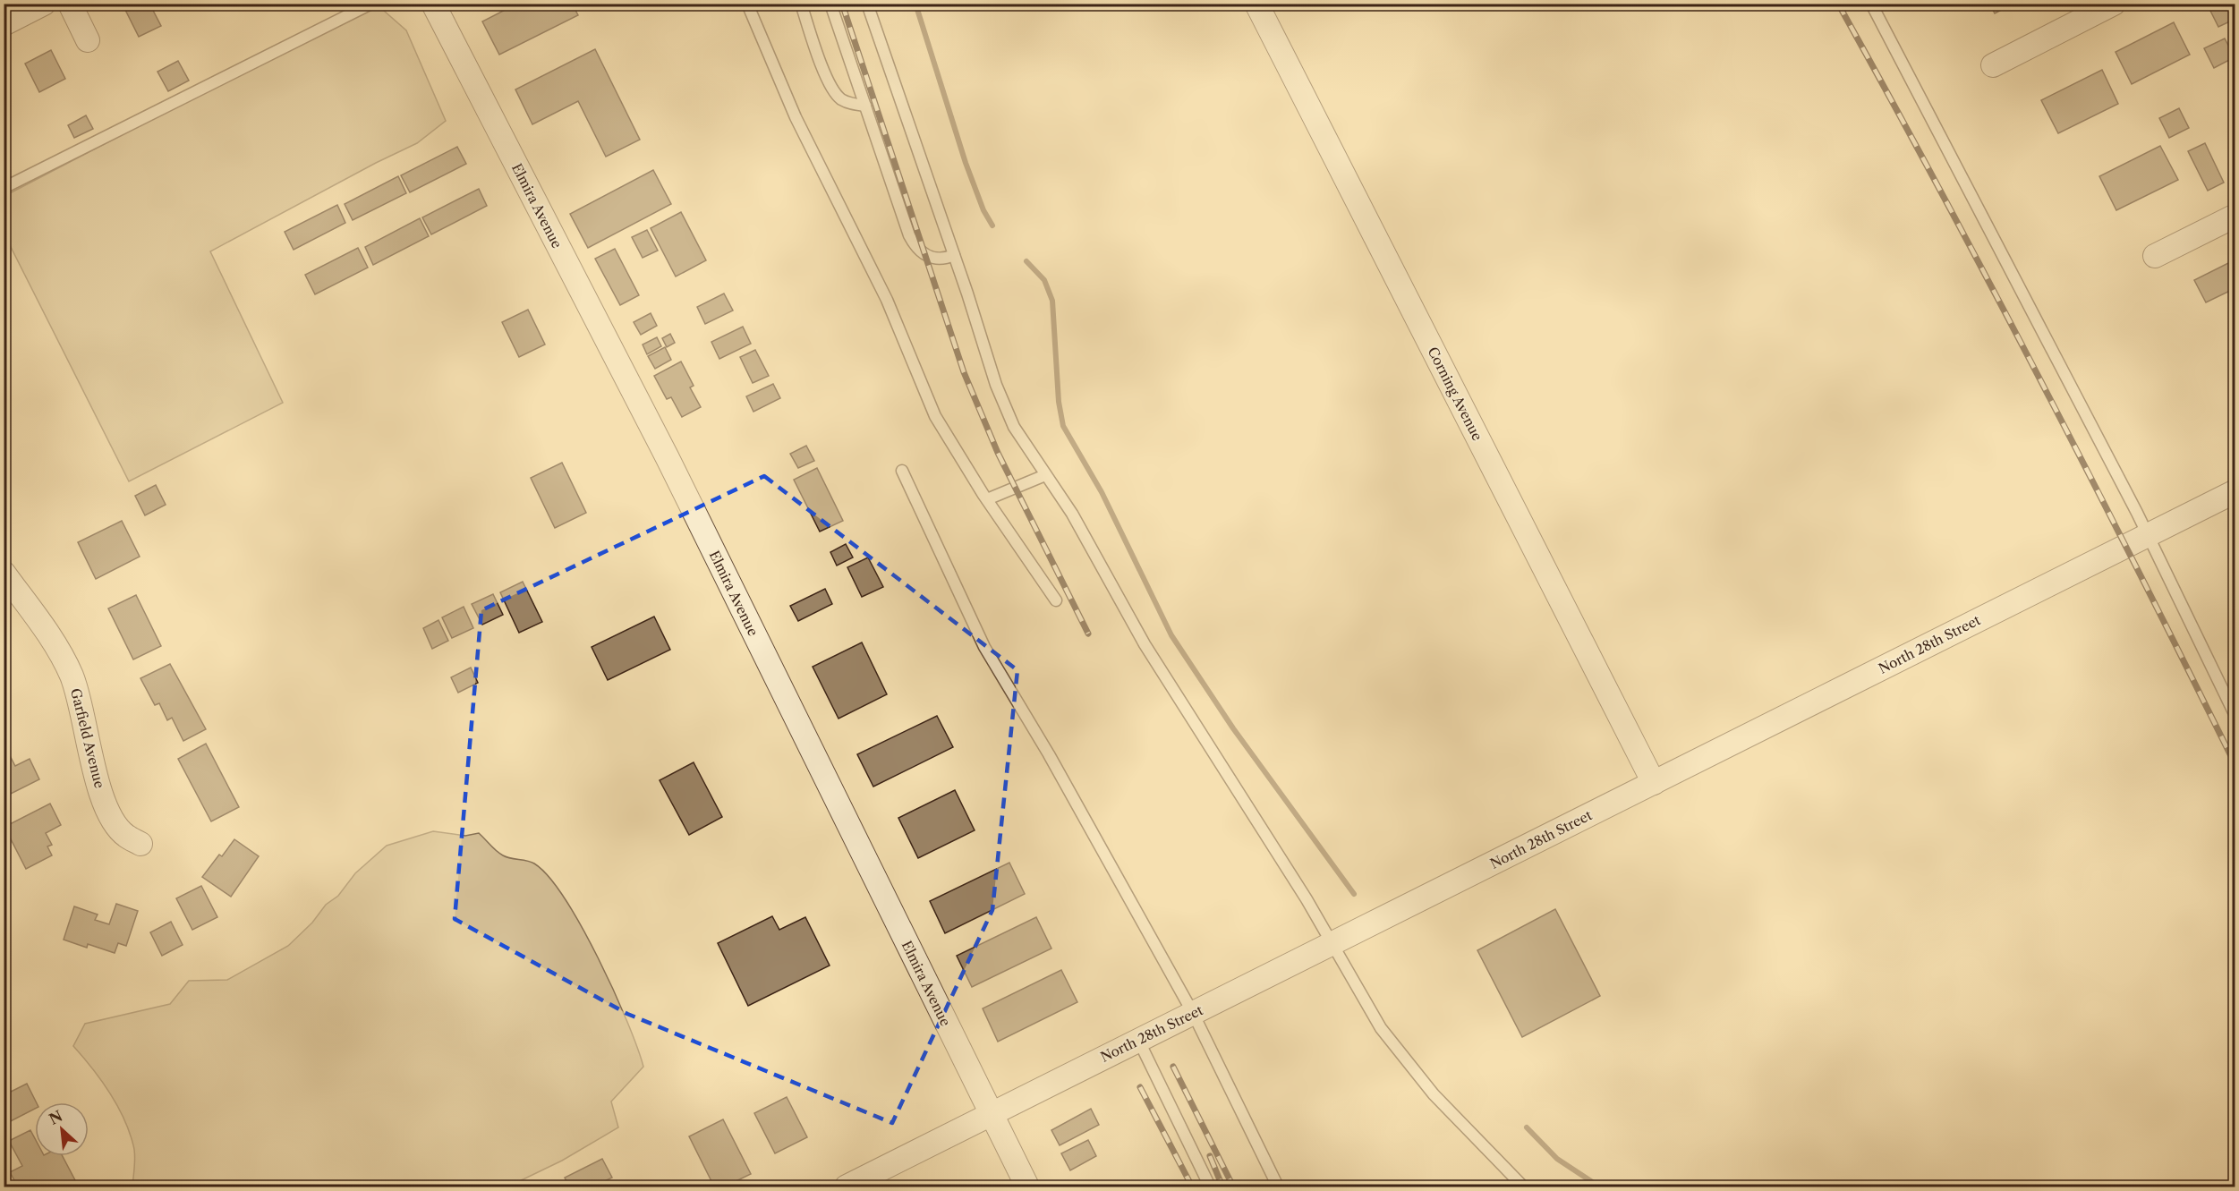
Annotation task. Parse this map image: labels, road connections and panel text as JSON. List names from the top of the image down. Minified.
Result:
{"streets":{"street":["Elmira Avenue","Corning Avenue","North 28th Street","Garfield Avenue"]},"crossings":[["Elmira Avenue","North 28th Street"],["Corning Avenue","North 28th Street"]],"north":"top left"}
